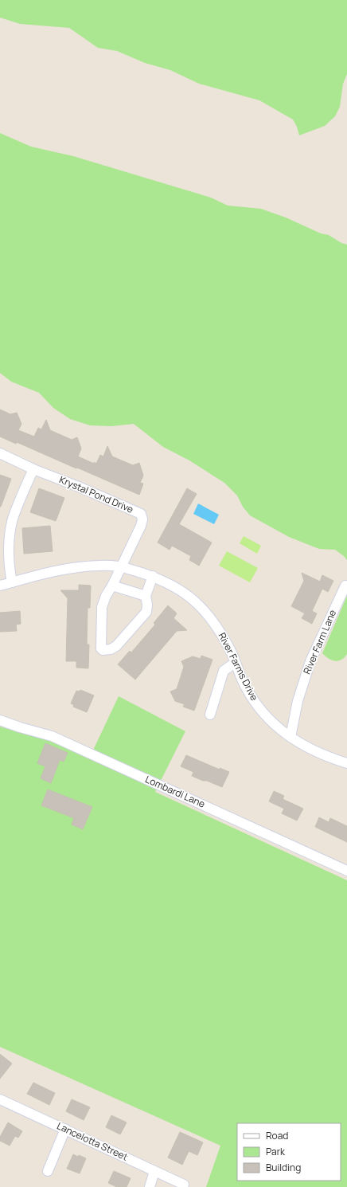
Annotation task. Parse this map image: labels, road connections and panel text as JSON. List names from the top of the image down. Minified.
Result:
{"streets":{"street":["Krystal Pond Drive","River Farm Lane","River Farms Drive","Lombardi Lane","Lancelotta Street"]},"crossings":[["Krystal Pond Drive","River Farms Drive"],["River Farm Lane","River Farms Drive"]],"legend":["Road","Park","Building"]}
